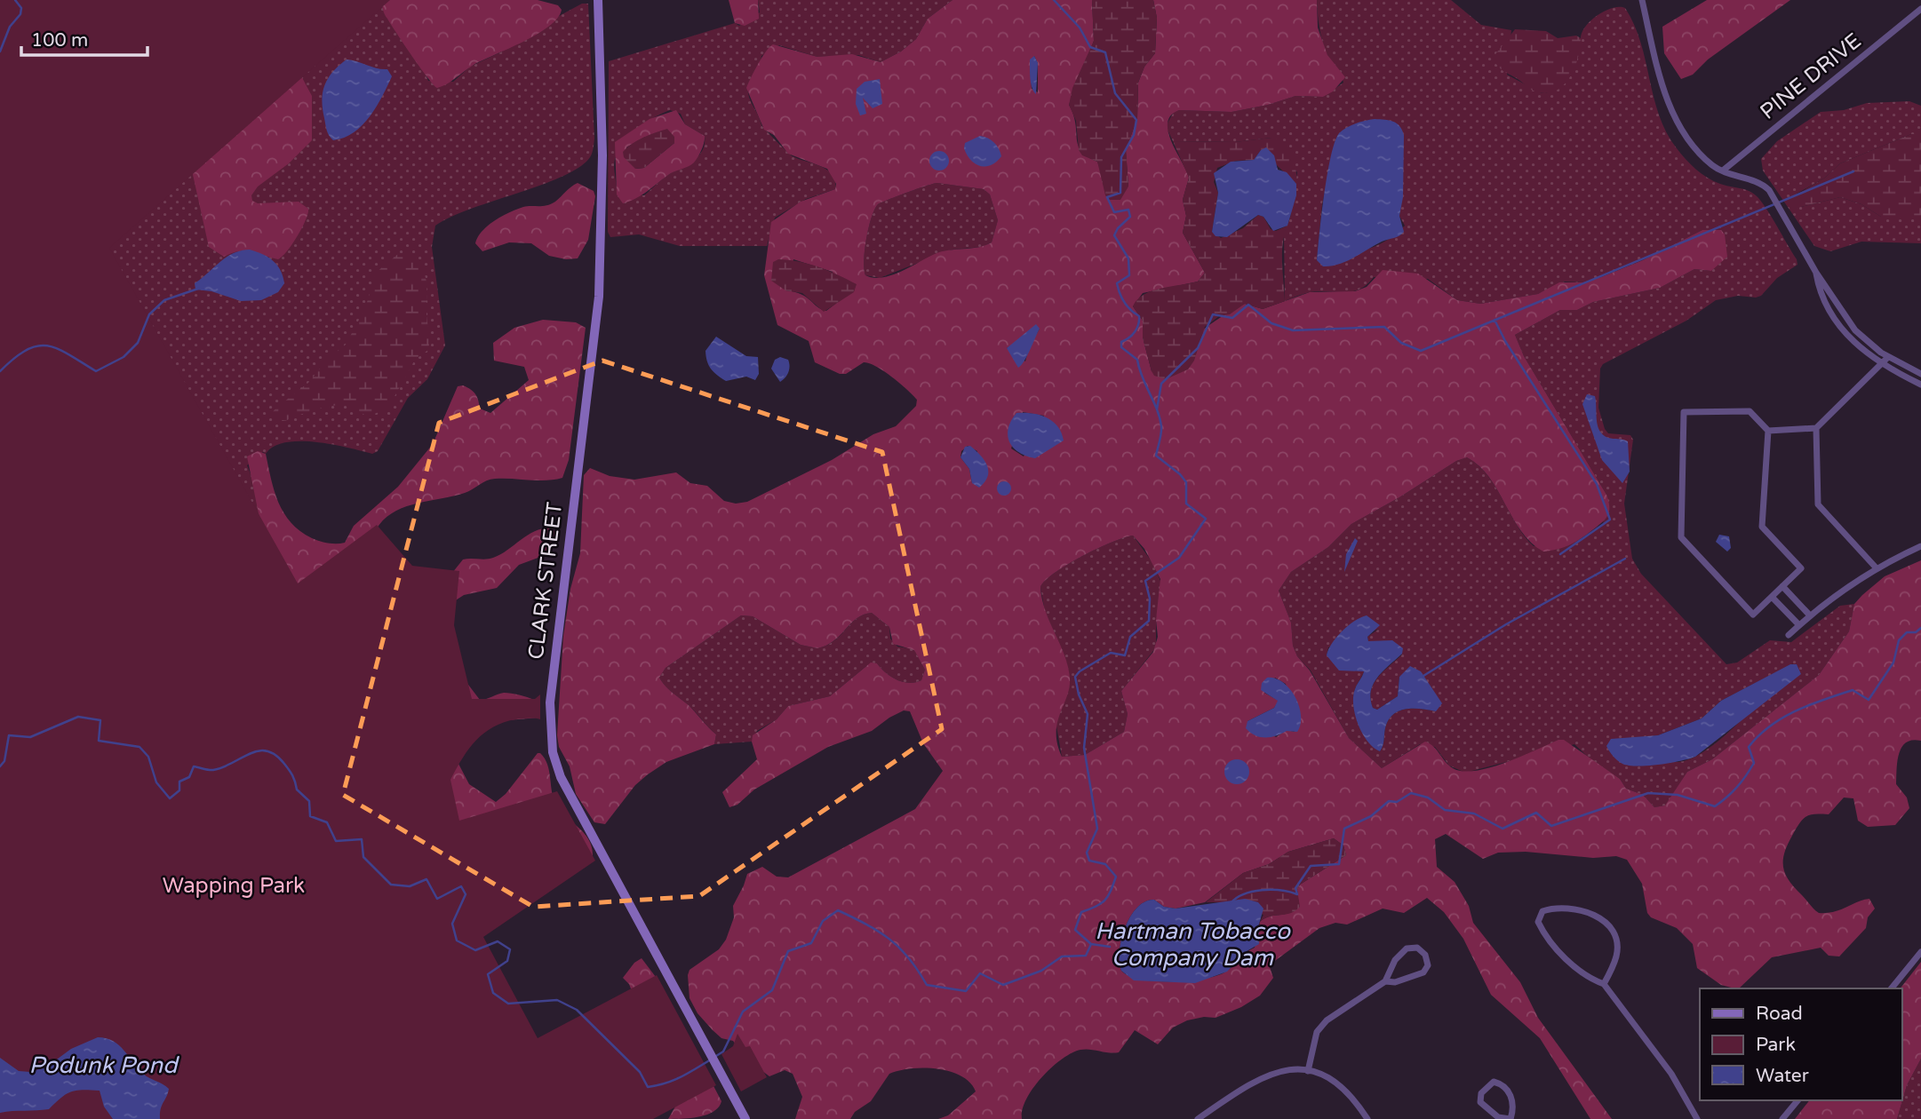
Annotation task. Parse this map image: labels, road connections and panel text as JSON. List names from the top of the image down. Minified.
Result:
{"streets":{"main road":["CLARK STREET"],"street":["PINE DRIVE"]},"water":["Hartman Tobacco Company Dam","Podunk Pond"],"parks":["Wapping Park"],"legend":["Road","Park","Water"],"scale_bar":"100 m"}
